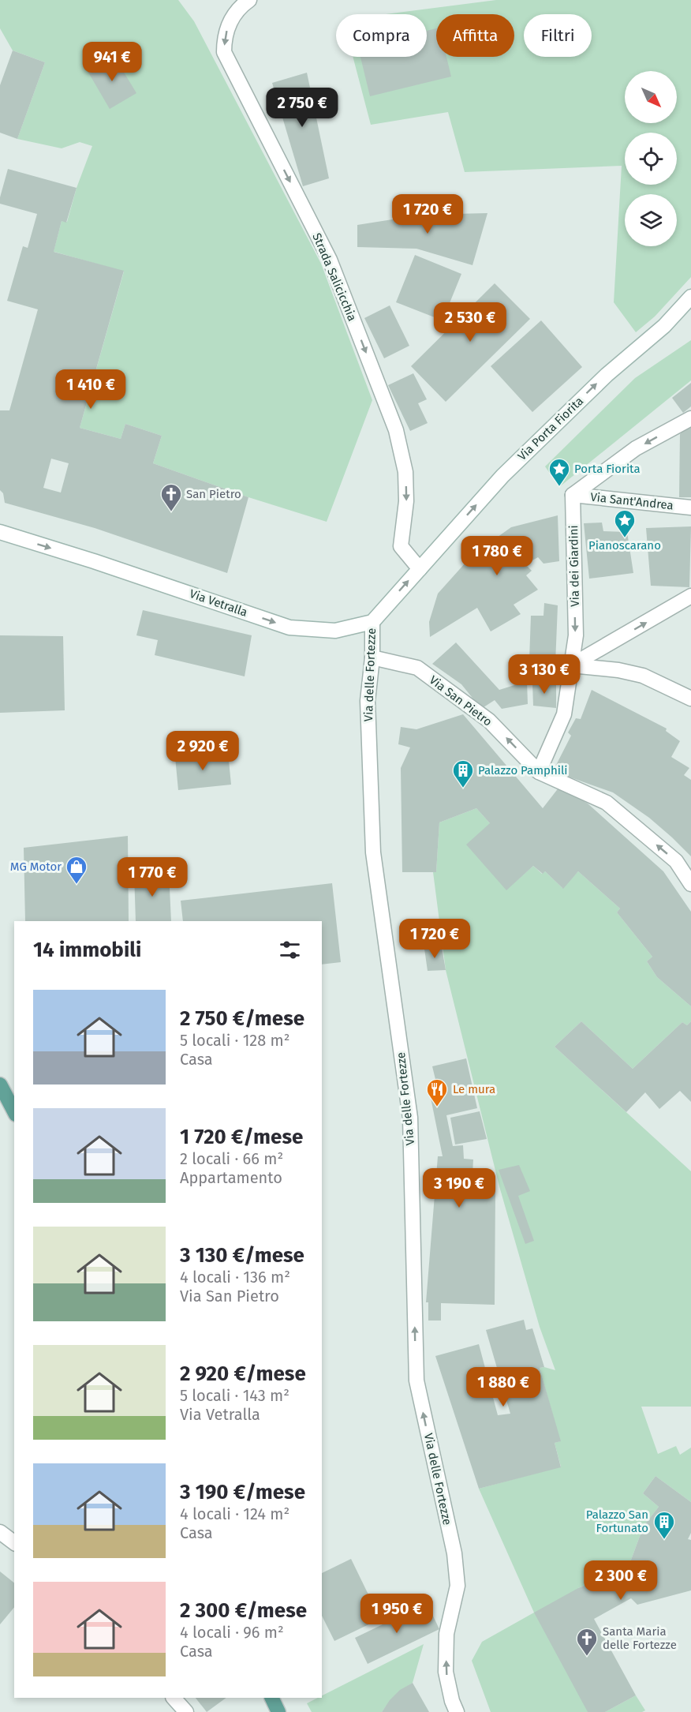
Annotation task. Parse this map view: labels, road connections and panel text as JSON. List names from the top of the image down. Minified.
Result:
{"streets":{"street":["Strada Salicicchia","Via Porta Fiorita","Via Sant'Andrea","Via dei Giardini","Via Vetralla","Via delle Fortezze","Via San Pietro"]},"crossings":[["Strada Salicicchia","Via Porta Fiorita"],["Via Sant'Andrea","Via dei Giardini"],["Via dei Giardini","Via San Pietro"],["Via Vetralla","Via delle Fortezze"],["Via delle Fortezze","Via San Pietro"]],"one_way":["Strada Salicicchia","Via dei Giardini","Via Vetralla","Via delle Fortezze","Via San Pietro"],"places":{"place":["Porta Fiorita","Pianoscarano"],"church":["San Pietro","Santa Maria delle Fortezze"],"building":["Palazzo Pamphili","Palazzo San Fortunato"],"shop":["MG Motor"],"restaurant":["Le mura"]},"north":"bottom right","page":{"chip":["Compra","Affitta","Filtri"],"price":["941 €","2 750 €","1 720 €","2 530 €","1 410 €","1 780 €","3 130 €","2 920 €","1 770 €","1 720 €","3 190 €","1 880 €","2 300 €","1 950 €"],"heading":"14 immobili","list":[{"name":"2 750 €/mese","note":"5 locali · 128 m² · Casa"},{"name":"1 720 €/mese","note":"2 locali · 66 m² · Appartamento"},{"name":"3 130 €/mese","note":"4 locali · 136 m² · Via San Pietro"},{"name":"2 920 €/mese","note":"5 locali · 143 m² · Via Vetralla"},{"name":"3 190 €/mese","note":"4 locali · 124 m² · Casa"},{"name":"2 300 €/mese","note":"4 locali · 96 m² · Casa"}]}}
